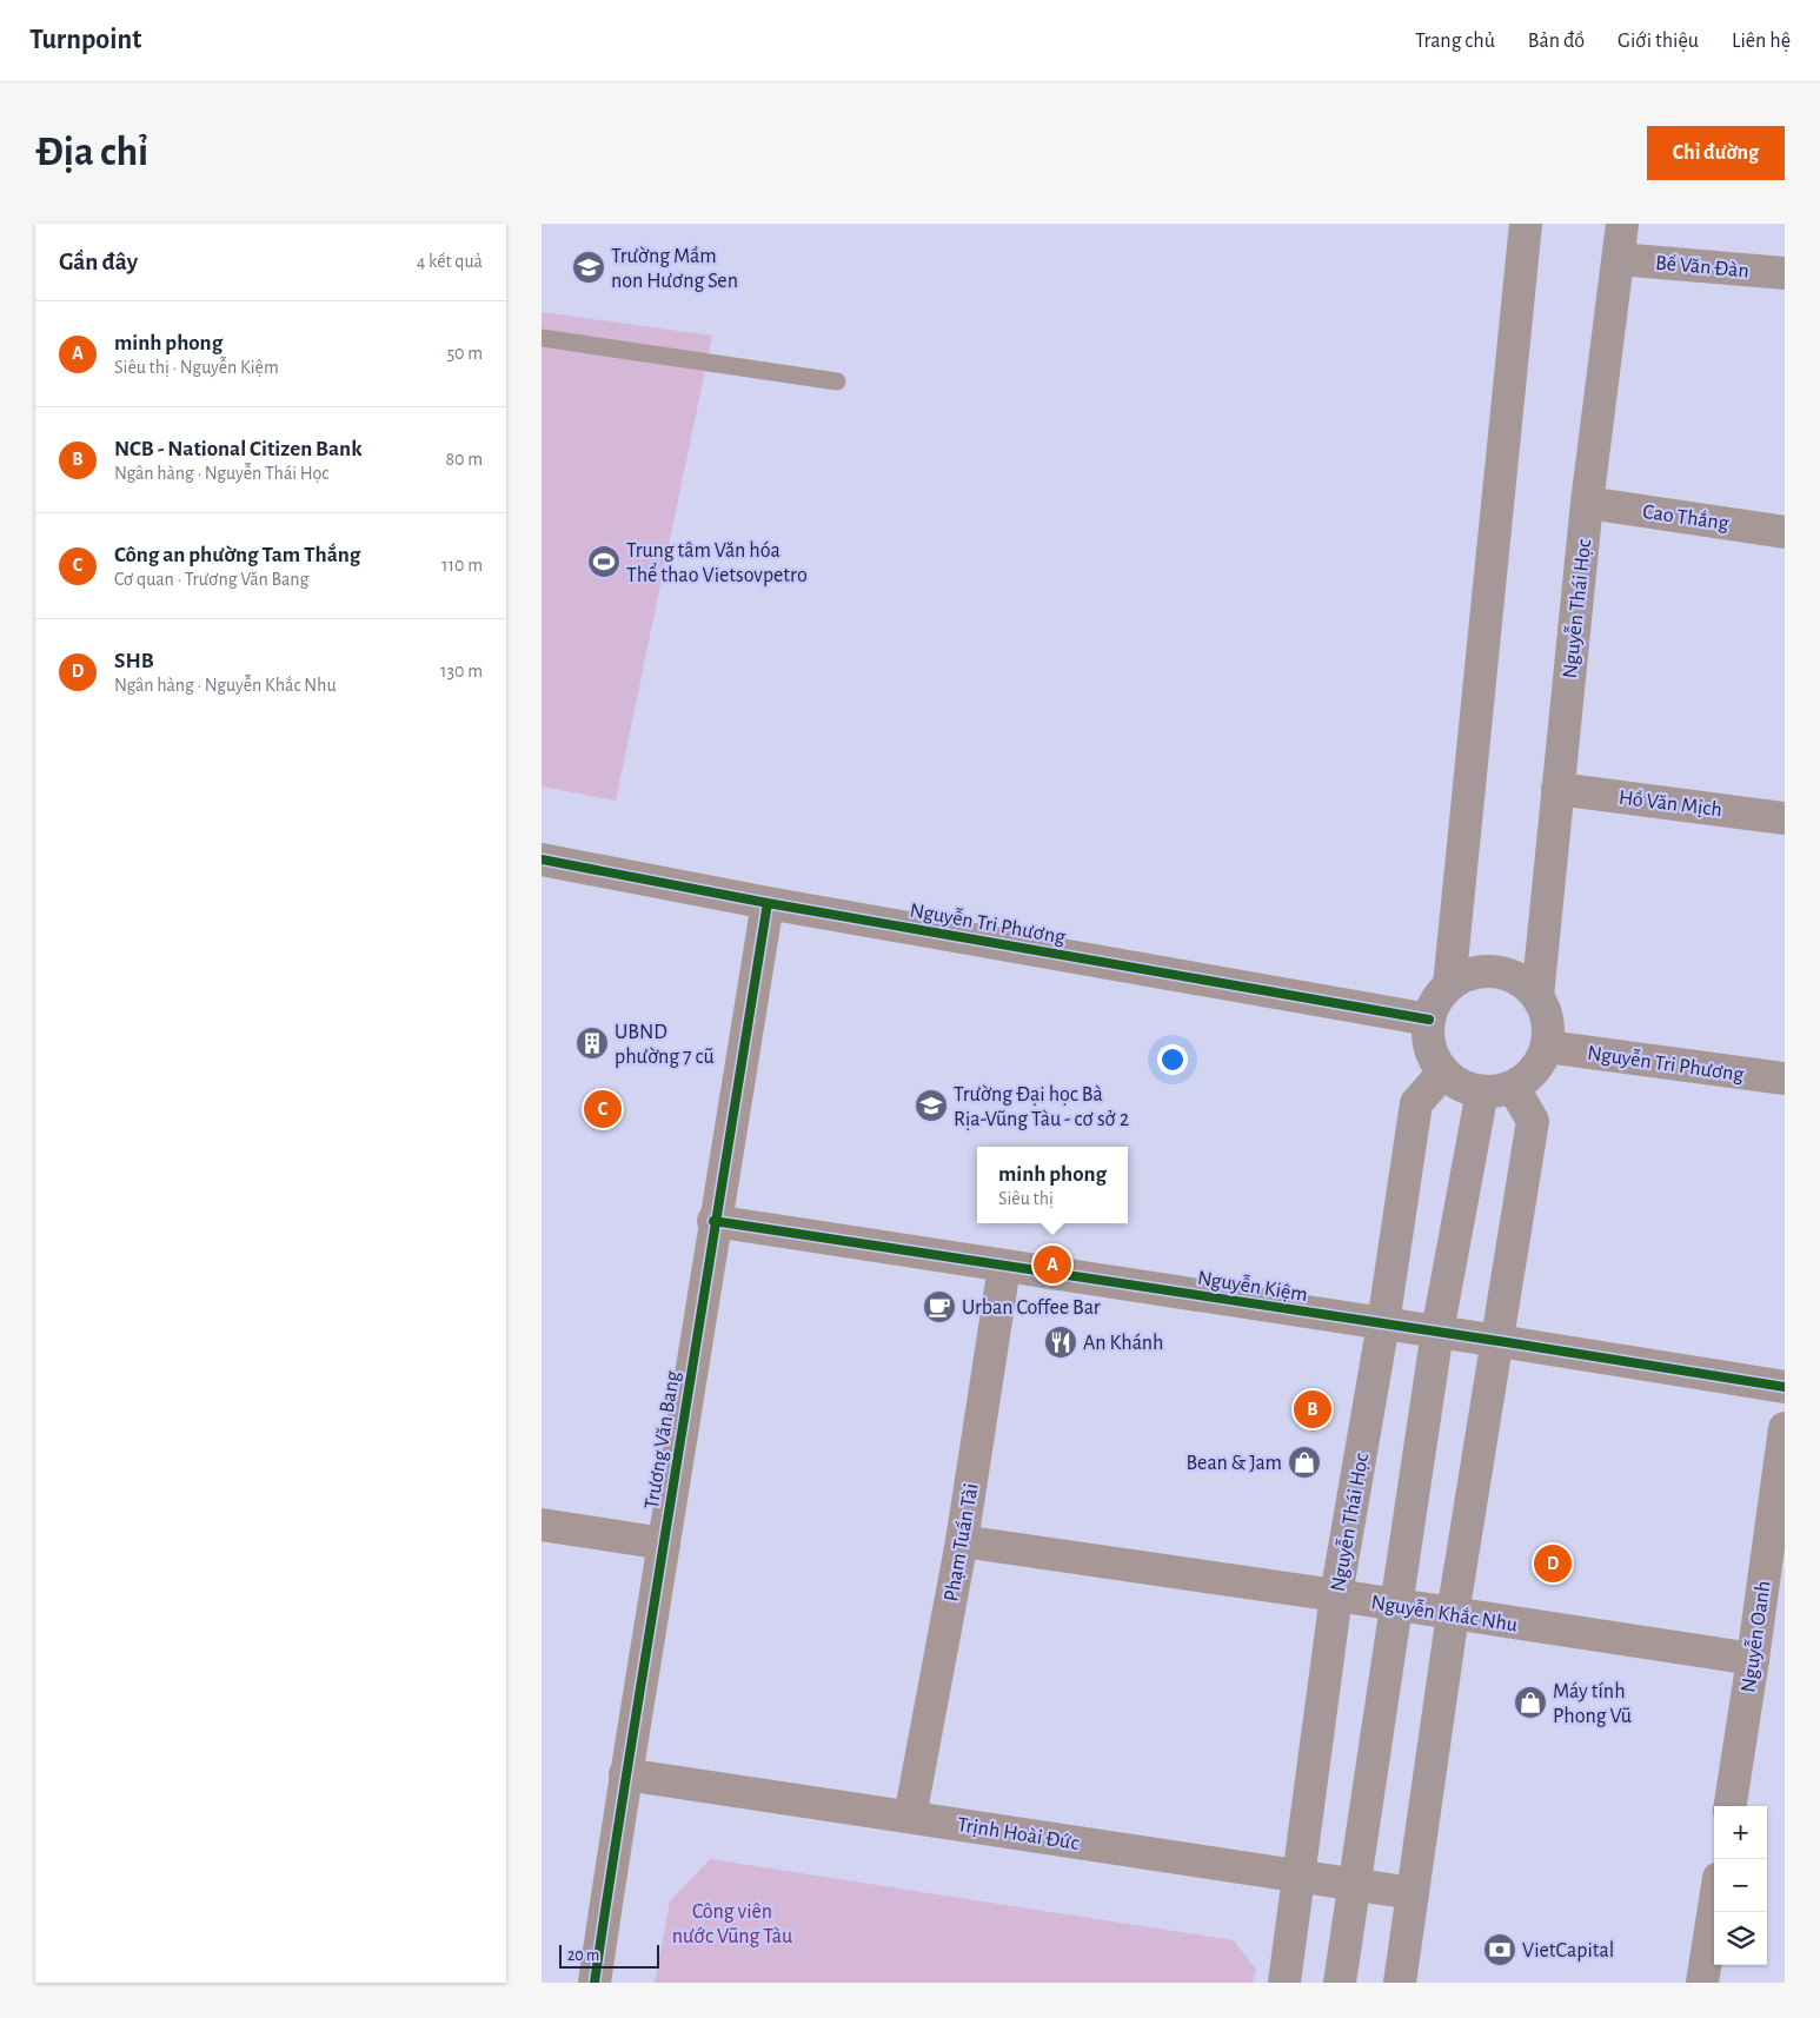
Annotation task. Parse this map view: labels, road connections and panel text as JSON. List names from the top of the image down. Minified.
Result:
{"streets":{"main road":["Nguyễn Thái Học"],"street":["Bế Văn Đàn","Cao Thắng","Hồ Văn Mịch","Nguyễn Tri Phương","Nguyễn Kiệm","Trương Văn Bang","Phạm Tuấn Tài","Nguyễn Khắc Nhu","Nguyễn Oanh","Trịnh Hoài Đức"]},"crossings":[["Bế Văn Đàn","Nguyễn Thái Học"],["Cao Thắng","Nguyễn Thái Học"],["Nguyễn Thái Học","Hồ Văn Mịch"],["Nguyễn Thái Học","Nguyễn Tri Phương"],["Nguyễn Thái Học","Nguyễn Kiệm"],["Nguyễn Thái Học","Nguyễn Khắc Nhu"],["Nguyễn Thái Học","Trịnh Hoài Đức"],["Nguyễn Tri Phương","Trương Văn Bang"],["Nguyễn Kiệm","Trương Văn Bang"],["Nguyễn Kiệm","Phạm Tuấn Tài"],["Trương Văn Bang","Trịnh Hoài Đức"],["Phạm Tuấn Tài","Nguyễn Khắc Nhu"],["Phạm Tuấn Tài","Trịnh Hoài Đức"],["Nguyễn Khắc Nhu","Nguyễn Oanh"]],"parks":["Công viên nước Vũng Tàu"],"places":{"school or university":["Trường Mầm non Hương Sen","Trường Đại học Bà Rịa-Vũng Tàu - cơ sở 2"],"sports":["Trung tâm Văn hóa Thể thao Vietsovpetro"],"building":["UBND phường 7 cũ"],"cafe":["Urban Coffee Bar"],"restaurant":["An Khánh"],"shop":["Bean & Jam","Máy tính Phong Vũ"],"bank":["VietCapital"]},"scale_bar":"20 m","page":{"header":"Turnpoint","nav":["Trang chủ","Bản đồ","Giới thiệu","Liên hệ"],"buttons":"Chỉ đường","title":"Địa chỉ","heading":["Gần đây","4 kết quả"],"list":[{"mark":"A","name":"minh phong","note":"Siêu thị · Nguyễn Kiệm","value":"50 m"},{"mark":"B","name":"NCB - National Citizen Bank","note":"Ngân hàng · Nguyễn Thái Học","value":"80 m"},{"mark":"C","name":"Công an phường Tam Thắng","note":"Cơ quan · Trương Văn Bang","value":"110 m"},{"mark":"D","name":"SHB","note":"Ngân hàng · Nguyễn Khắc Nhu","value":"130 m"}],"pins":["C","A","B","D"],"popup":["minh phong","Siêu thị"],"map_buttons":["+","−"],"scale":"20 m"}}
